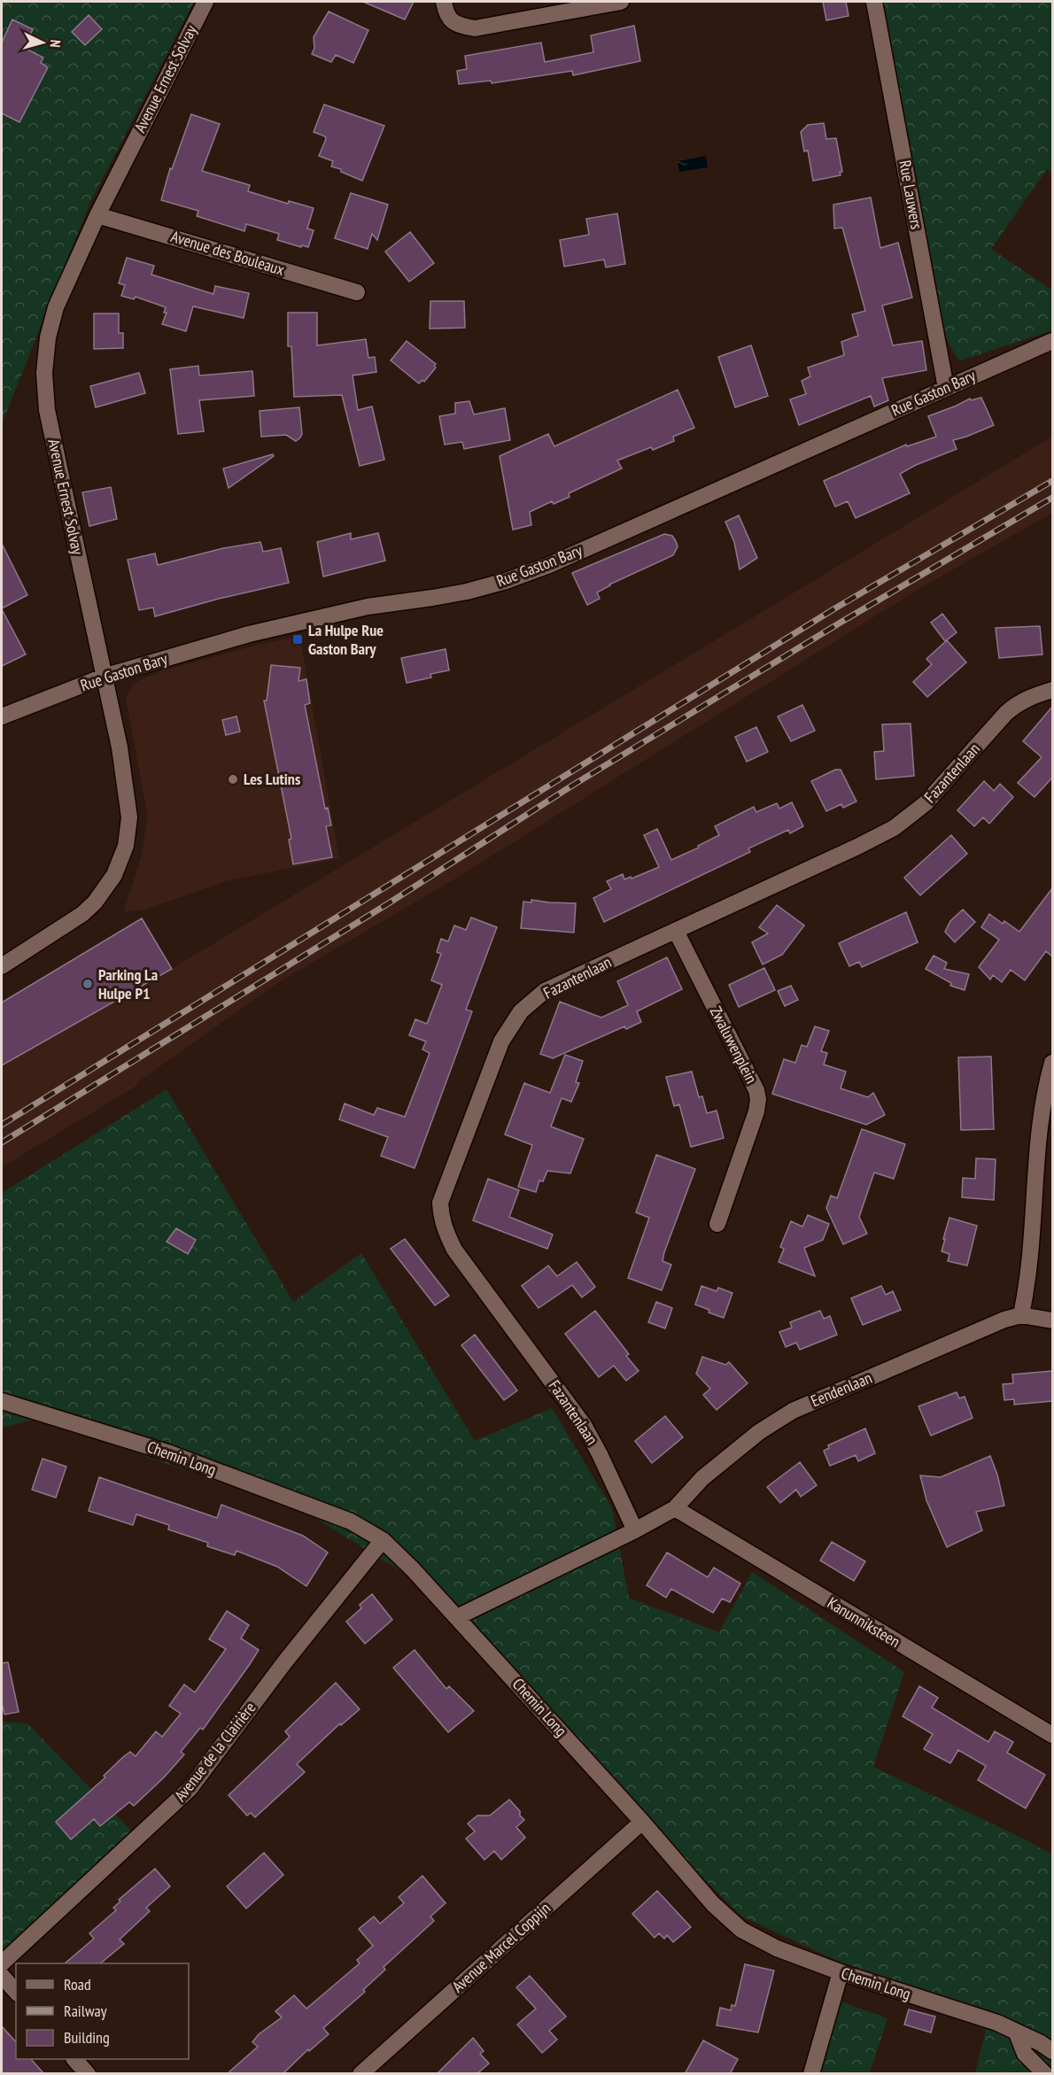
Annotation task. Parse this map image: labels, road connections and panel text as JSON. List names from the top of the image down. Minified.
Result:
{"streets":{"street":["Avenue Ernest Solvay","Rue Lauwers","Avenue des Bouleaux","Rue Gaston Bary","Fazantenlaan","Zwaluwenplein","Eendenlaan","Chemin Long","Kanunniksteen","Avenue de la Clairière","Avenue Marcel Coppijn"]},"crossings":[["Avenue Ernest Solvay","Avenue des Bouleaux"],["Avenue Ernest Solvay","Rue Gaston Bary"],["Rue Lauwers","Rue Gaston Bary"],["Fazantenlaan","Zwaluwenplein"],["Fazantenlaan","Eendenlaan"],["Eendenlaan","Chemin Long"],["Eendenlaan","Kanunniksteen"],["Chemin Long","Avenue de la Clairière"],["Chemin Long","Avenue Marcel Coppijn"]],"places":{"transit":["La Hulpe Rue Gaston Bary"],"other":["Les Lutins","Parking La Hulpe P1"]},"legend":["Road","Railway","Building"],"north":"right"}
